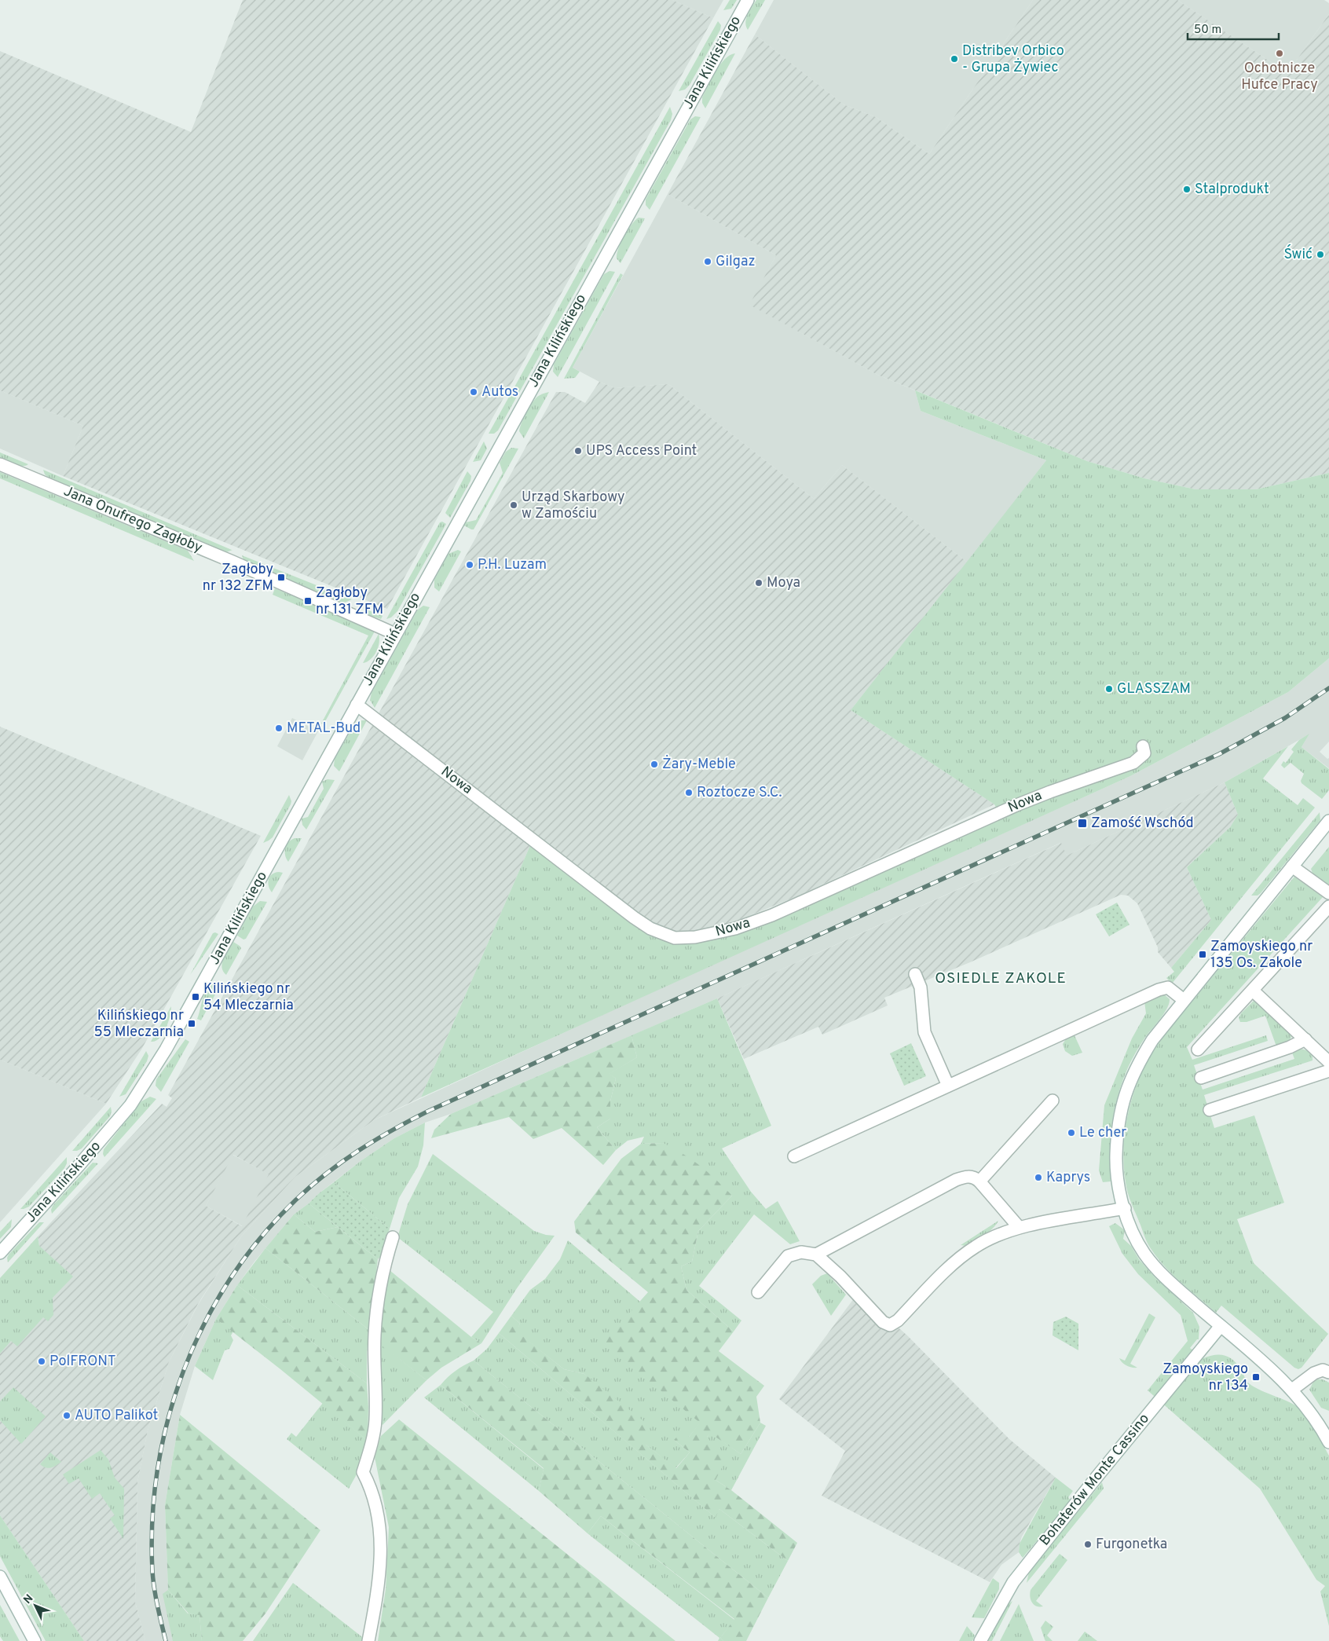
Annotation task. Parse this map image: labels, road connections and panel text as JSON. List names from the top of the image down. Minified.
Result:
{"streets":{"street":["Jana Kilińskiego","Jana Onufrego Zagłoby","Nowa","Bohaterów Monte Cassino"]},"crossings":[["Jana Kilińskiego","Jana Onufrego Zagłoby"],["Jana Kilińskiego","Nowa"]],"districts":["OSIEDLE ZAKOLE"],"places":{"other":["Ochotnicze Hufce Pracy","Distribev Orbico - Grupa Żywiec","Stalprodukt","Świć","Gilgaz","Autos","UPS Access Point","Urząd Skarbowy w Zamościu","P.H. Luzam","Moya","GLASSZAM","METAL-Bud","Żary-Meble","Roztocze S.C.","Le cher","Kaprys","PolFRONT","AUTO Palikot","Furgonetka"],"transit":["Zagłoby nr 132 ZFM","Zagłoby nr 131 ZFM","Zamość Wschód","Zamoyskiego nr 135 Os. Zakole","Kilińskiego nr 54 Mleczarnia","Kilińskiego nr 55 Mleczarnia","Zamoyskiego nr 134"]},"scale_bar":"50 m","north":"top left"}
